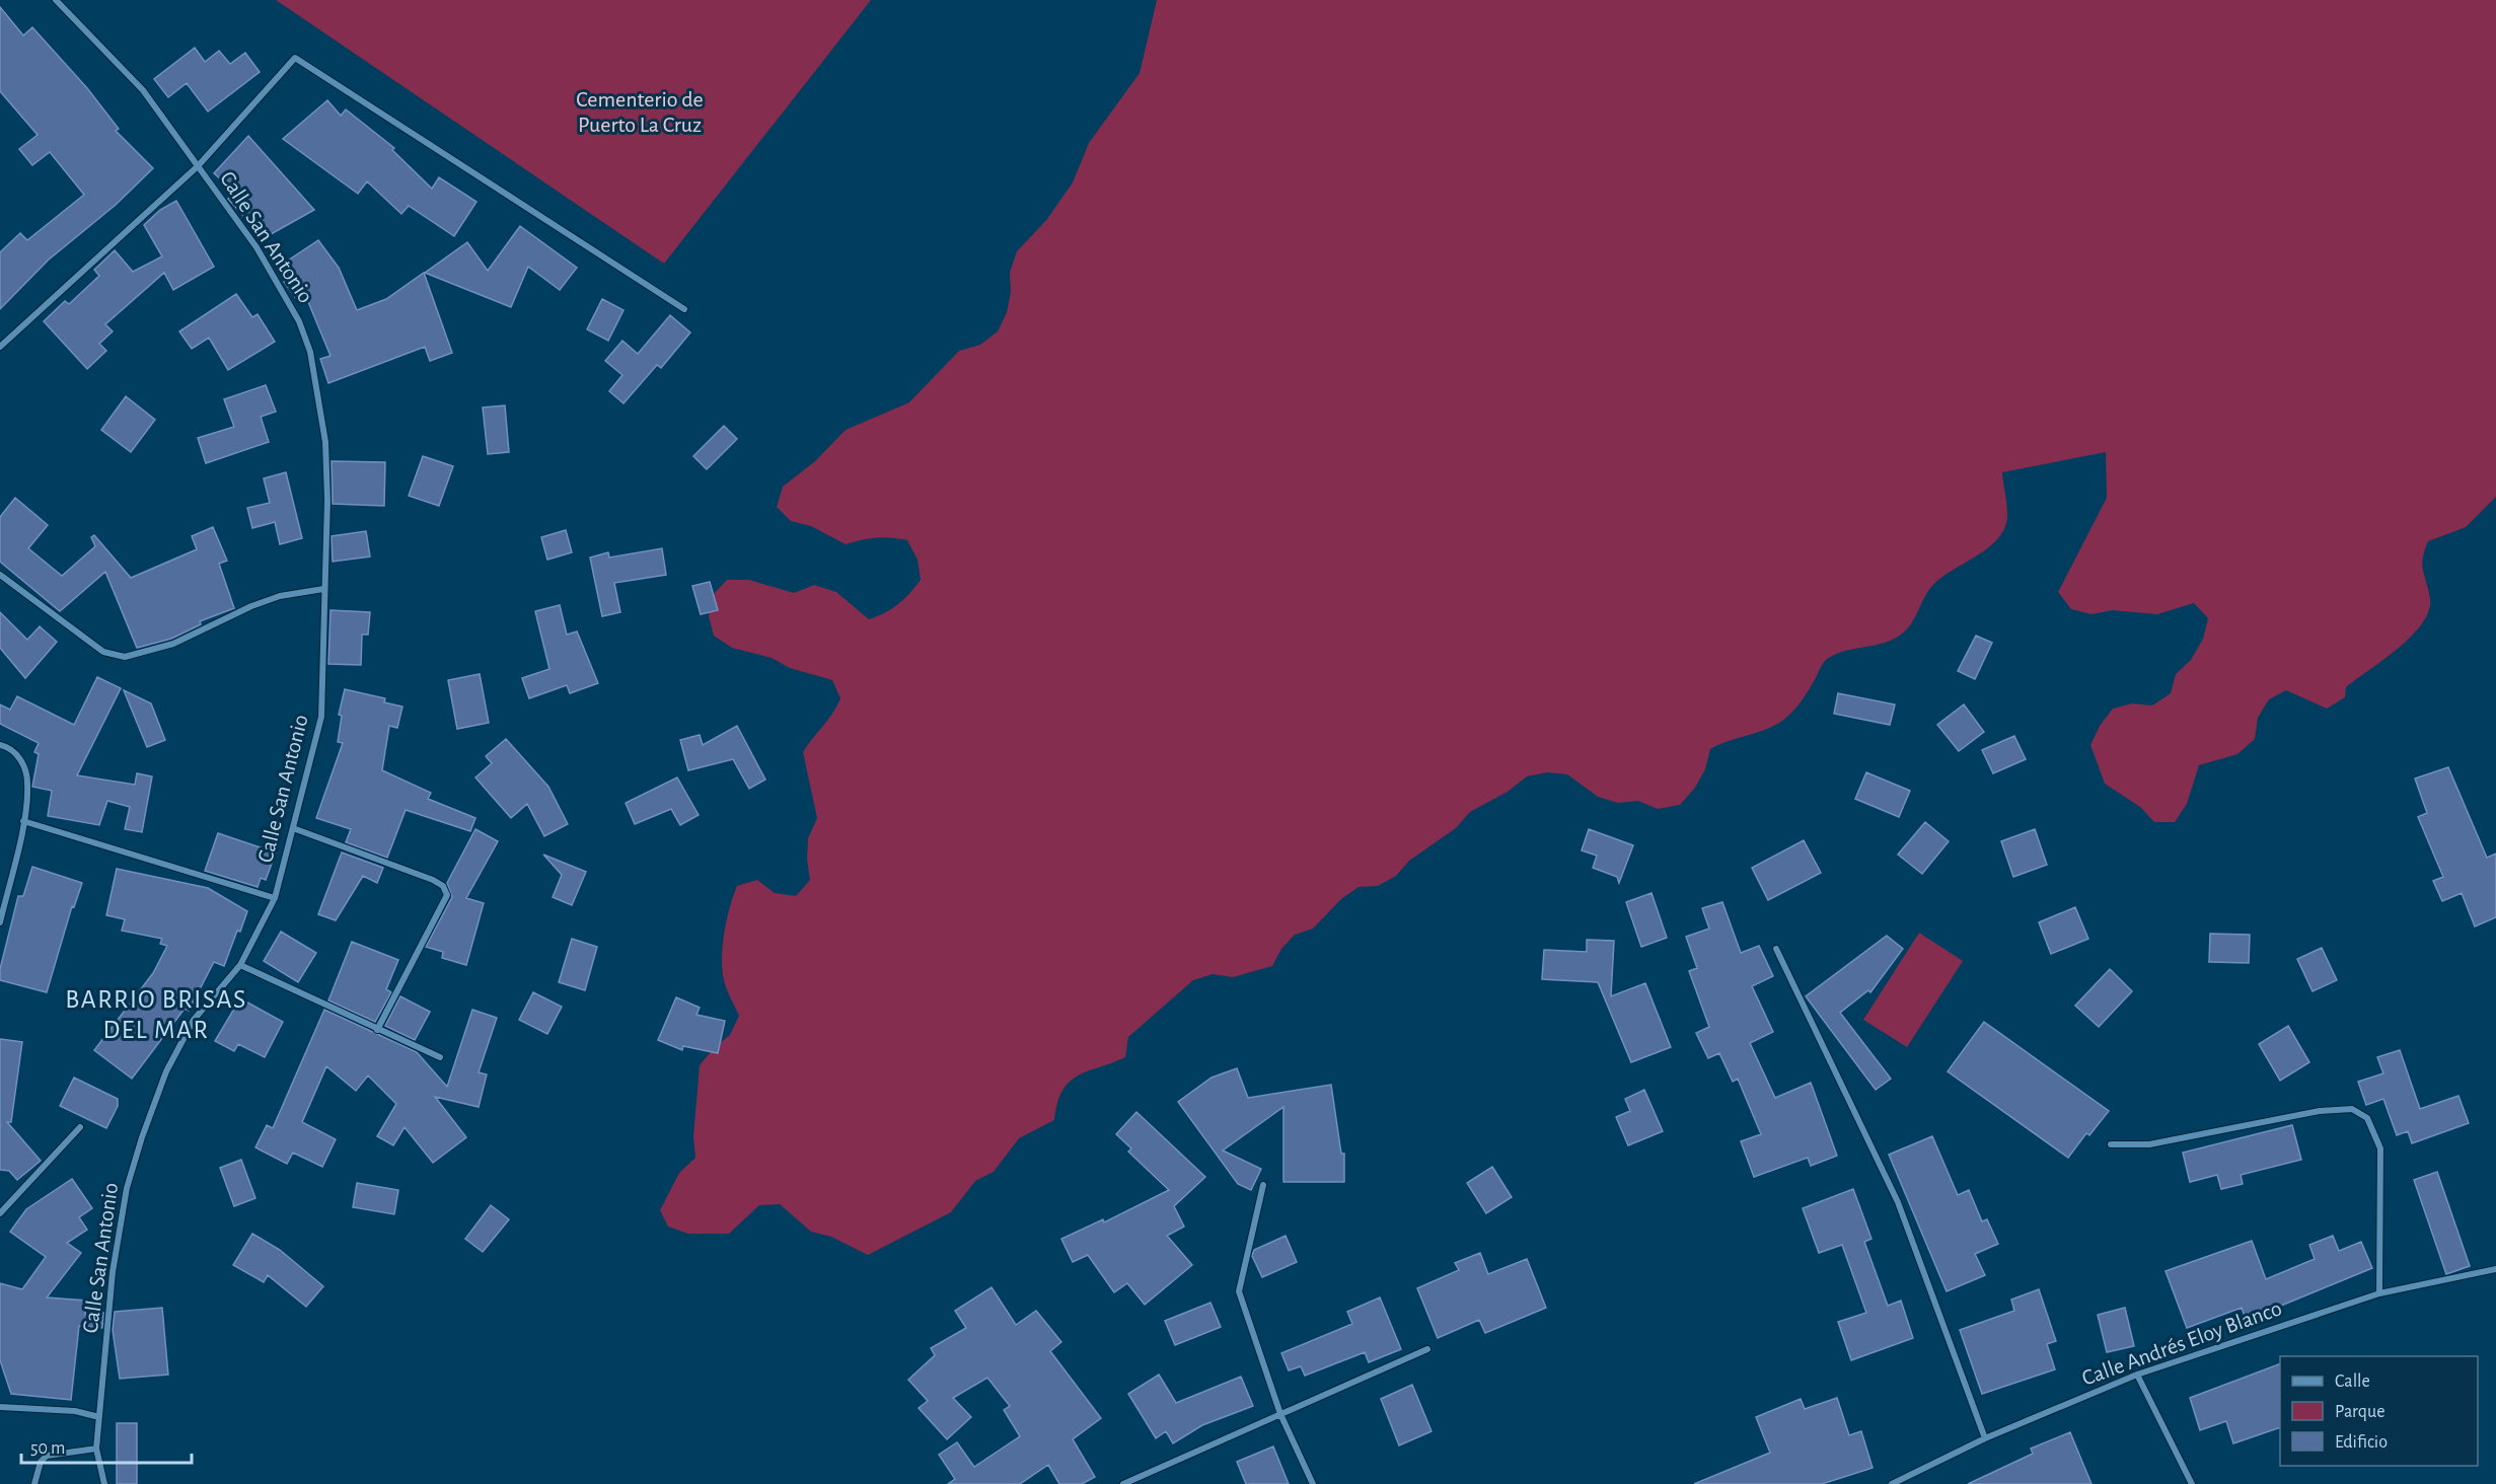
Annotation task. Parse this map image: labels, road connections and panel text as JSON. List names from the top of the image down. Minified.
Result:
{"streets":{"street":["Calle San Antonio","Calle Andrés Eloy Blanco"]},"districts":["BARRIO BRISAS DEL MAR"],"parks":["Cementerio de Puerto La Cruz"],"legend":["Calle","Parque","Edificio"],"scale_bar":"50 m"}
